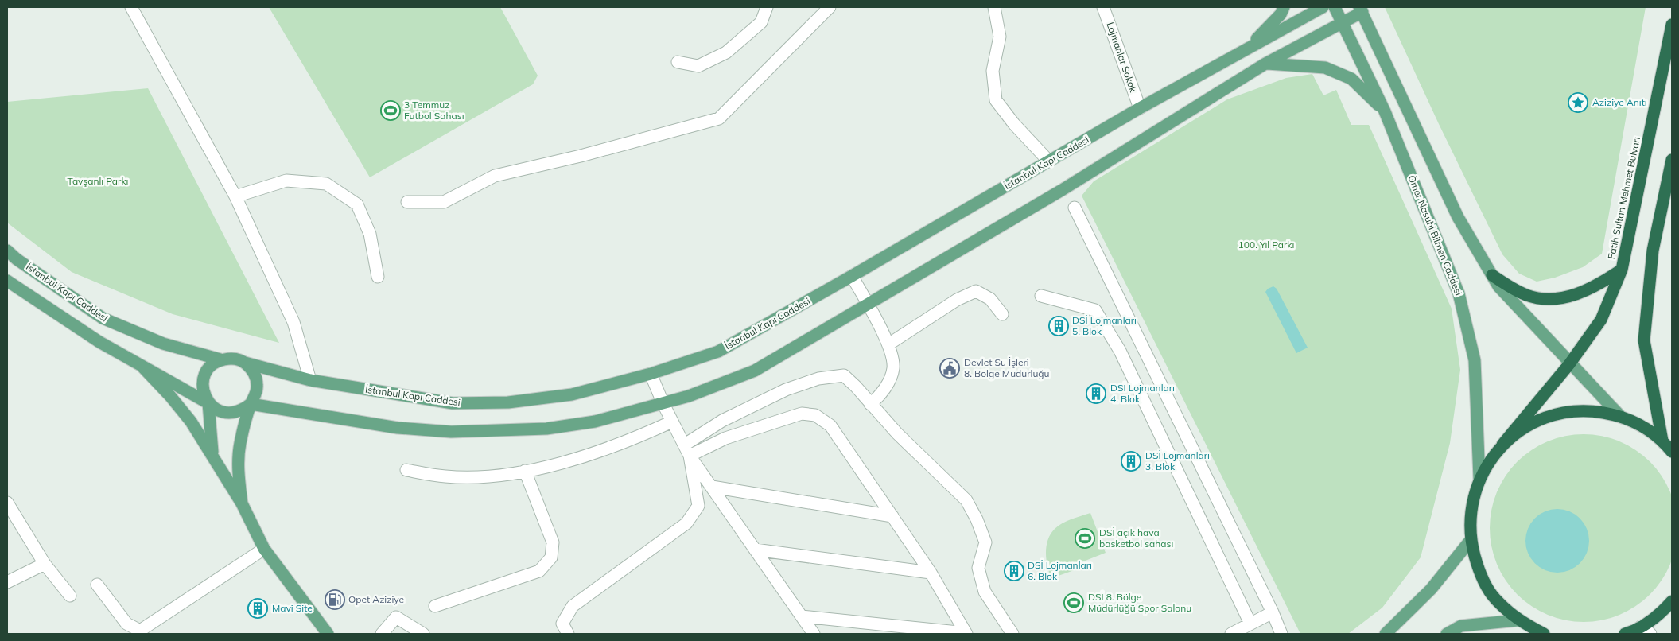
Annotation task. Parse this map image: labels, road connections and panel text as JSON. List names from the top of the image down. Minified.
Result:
{"streets":{"highway":["Fatih Sultan Mehmet Bulvarı"],"main road":["İstanbul Kapı Caddesi","Ömer Nasuhi Bilmen Caddesi"],"street":["Lojmanlar Sokak"]},"crossings":[["Lojmanlar Sokak","İstanbul Kapı Caddesi"]],"parks":["Tavşanlı Parkı","100. Yıl Parkı"],"places":{"place":["Aziziye Anıtı"],"sports":["3 Temmuz Futbol Sahası","DSİ açık hava basketbol sahası","DSİ 8. Bölge Müdürlüğü Spor Salonu"],"building":["DSİ Lojmanları 5. Blok","DSİ Lojmanları 4. Blok","DSİ Lojmanları 3. Blok","DSİ Lojmanları 6. Blok","Mavi Site"],"public building":["Devlet Su İşleri 8. Bölge Müdürlüğü"],"fuel station":["Opet Aziziye"]}}
